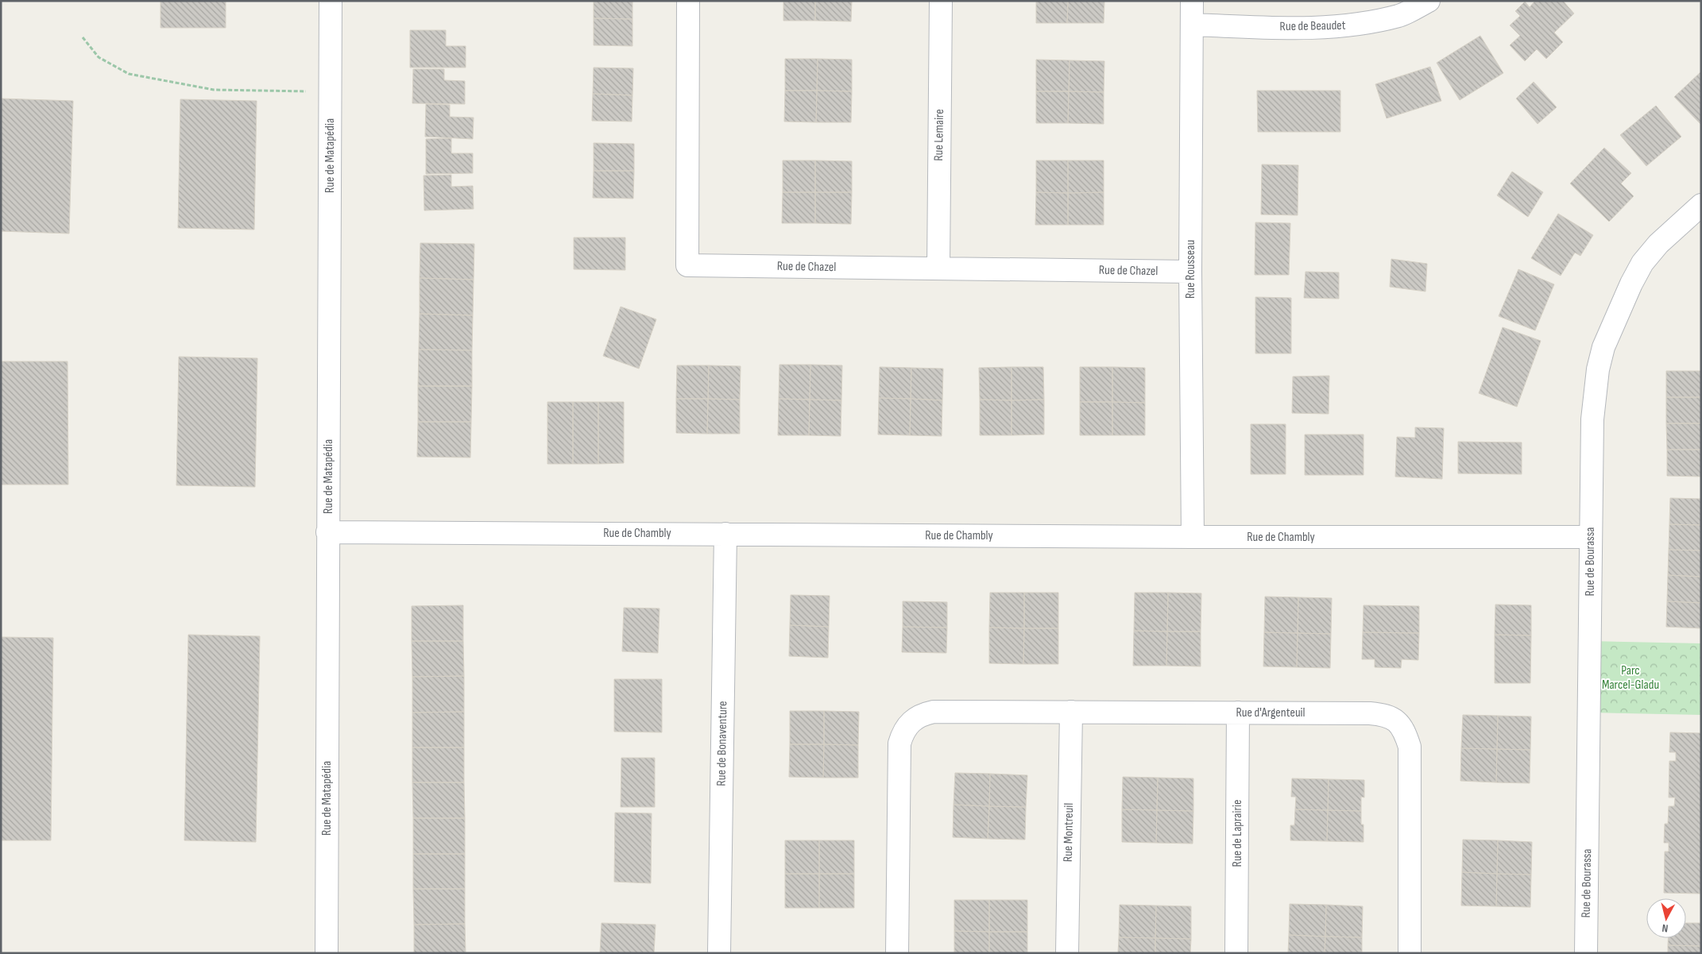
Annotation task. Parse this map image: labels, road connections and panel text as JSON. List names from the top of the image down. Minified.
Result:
{"streets":{"street":["Rue de Beaudet","Rue Lemaire","Rue de Matapédia","Rue de Chazel","Rue Rousseau","Rue de Chambly","Rue de Bourassa","Rue d'Argenteuil","Rue de Bonaventure","Rue Montreuil","Rue de Laprairie"]},"crossings":[["Rue de Beaudet","Rue Rousseau"],["Rue Lemaire","Rue de Chazel"],["Rue de Matapédia","Rue de Chambly"],["Rue de Chazel","Rue Rousseau"],["Rue Rousseau","Rue de Chambly"],["Rue de Chambly","Rue de Bourassa"],["Rue de Chambly","Rue de Bonaventure"],["Rue d'Argenteuil","Rue Montreuil"],["Rue d'Argenteuil","Rue de Laprairie"]],"parks":["Parc Marcel-Gladu"],"north":"bottom"}
